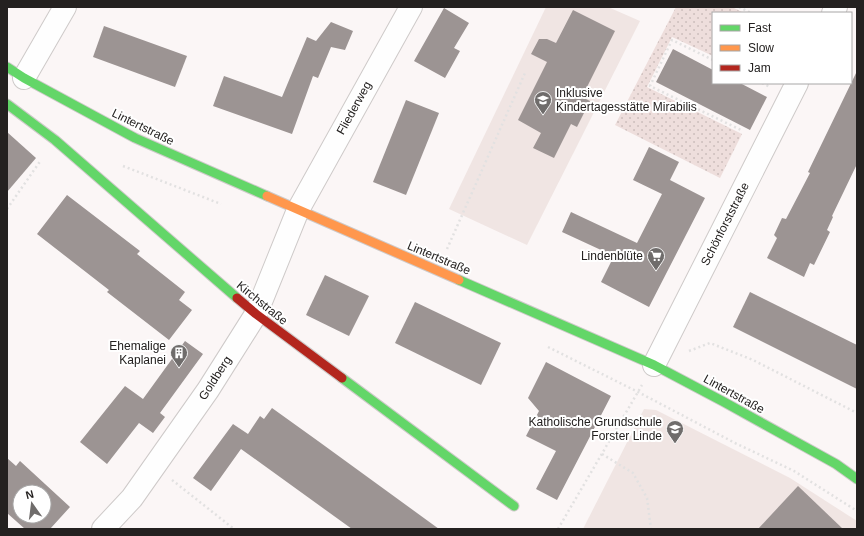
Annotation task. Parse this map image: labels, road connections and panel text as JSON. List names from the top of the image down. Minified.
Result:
{"streets":{"main road":["Lintertstraße","Kirchstraße"],"street":["Fliederweg","Schönforststraße","Goldberg"]},"crossings":[["Fliederweg","Lintertstraße"],["Fliederweg","Goldberg"],["Lintertstraße","Schönforststraße"],["Lintertstraße","Goldberg"],["Kirchstraße","Goldberg"]],"places":{"school or university":["Inklusive Kindertagesstätte Mirabilis","Katholische Grundschule Forster Linde"],"supermarket":["Lindenblüte"],"building":["Ehemalige Kaplanei"]},"legend":["Fast","Slow","Jam"],"north":"top"}
